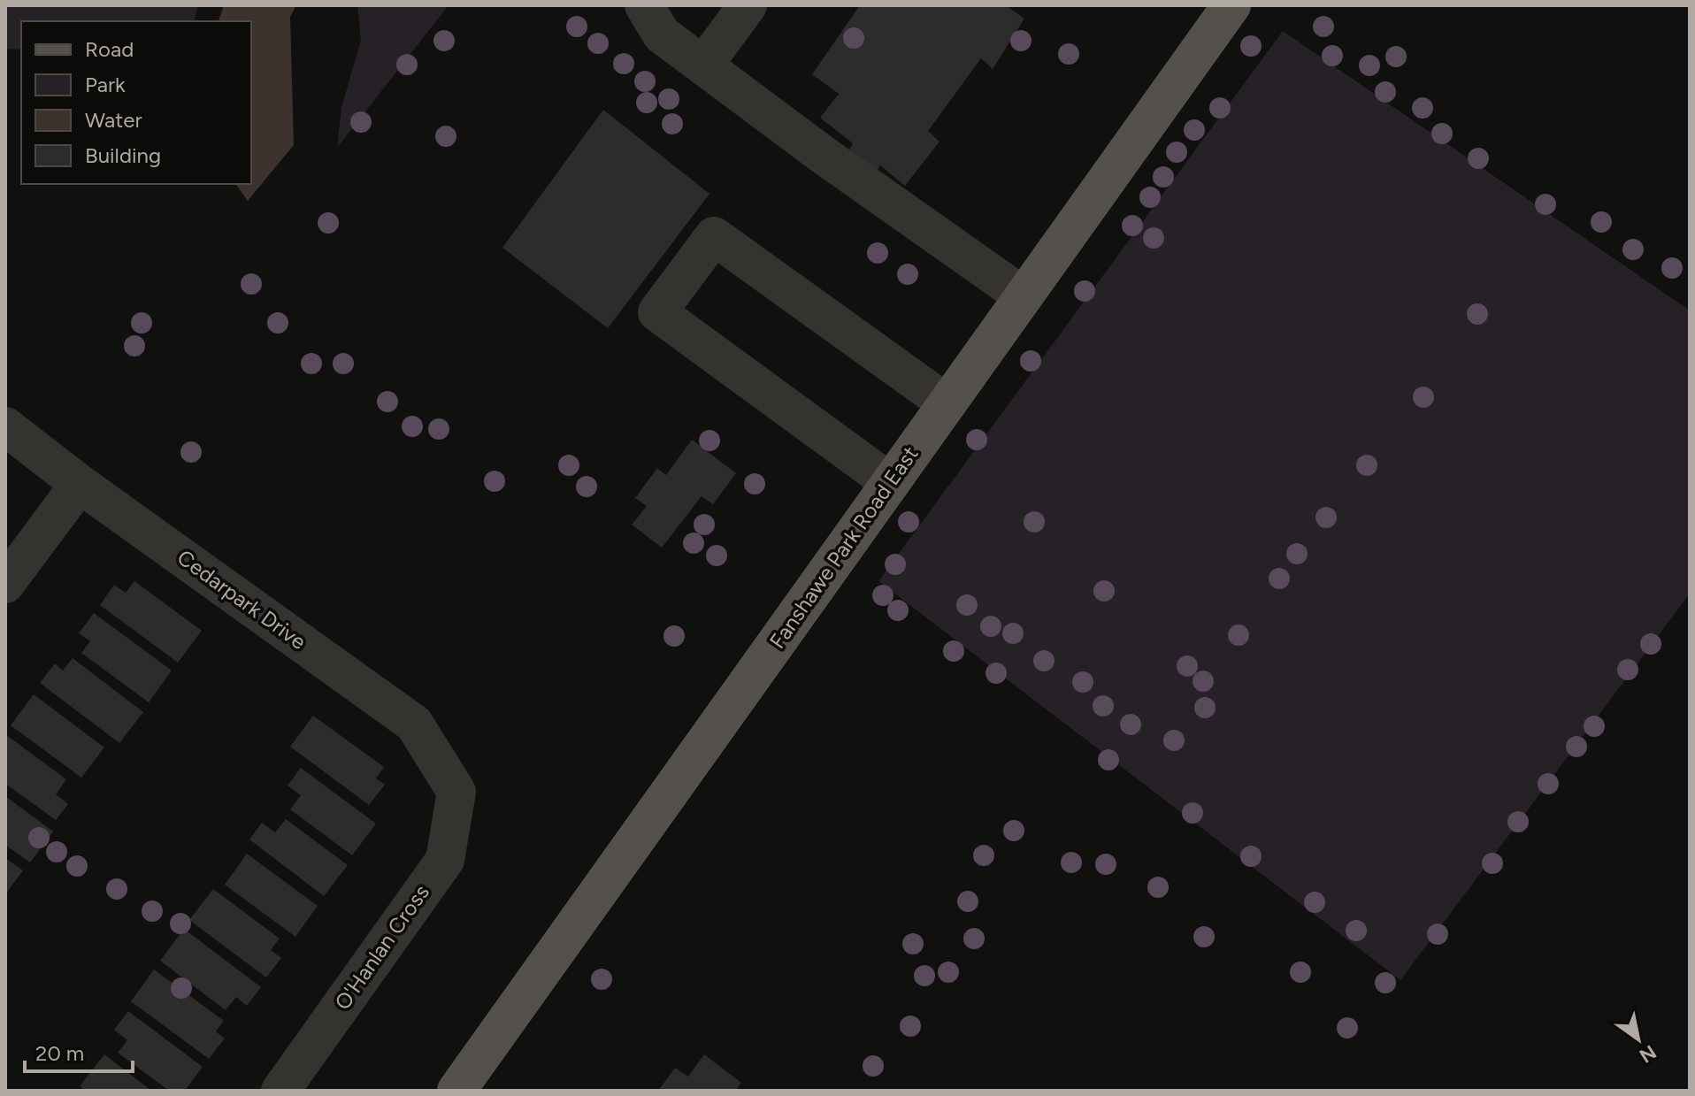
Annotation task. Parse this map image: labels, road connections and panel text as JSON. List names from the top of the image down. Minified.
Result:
{"streets":{"main road":["Fanshawe Park Road East"],"street":["Cedarpark Drive","O'Hanlan Cross"]},"crossings":[["Cedarpark Drive","O'Hanlan Cross"]],"legend":["Road","Park","Water","Building"],"scale_bar":"20 m","north":"bottom right"}
